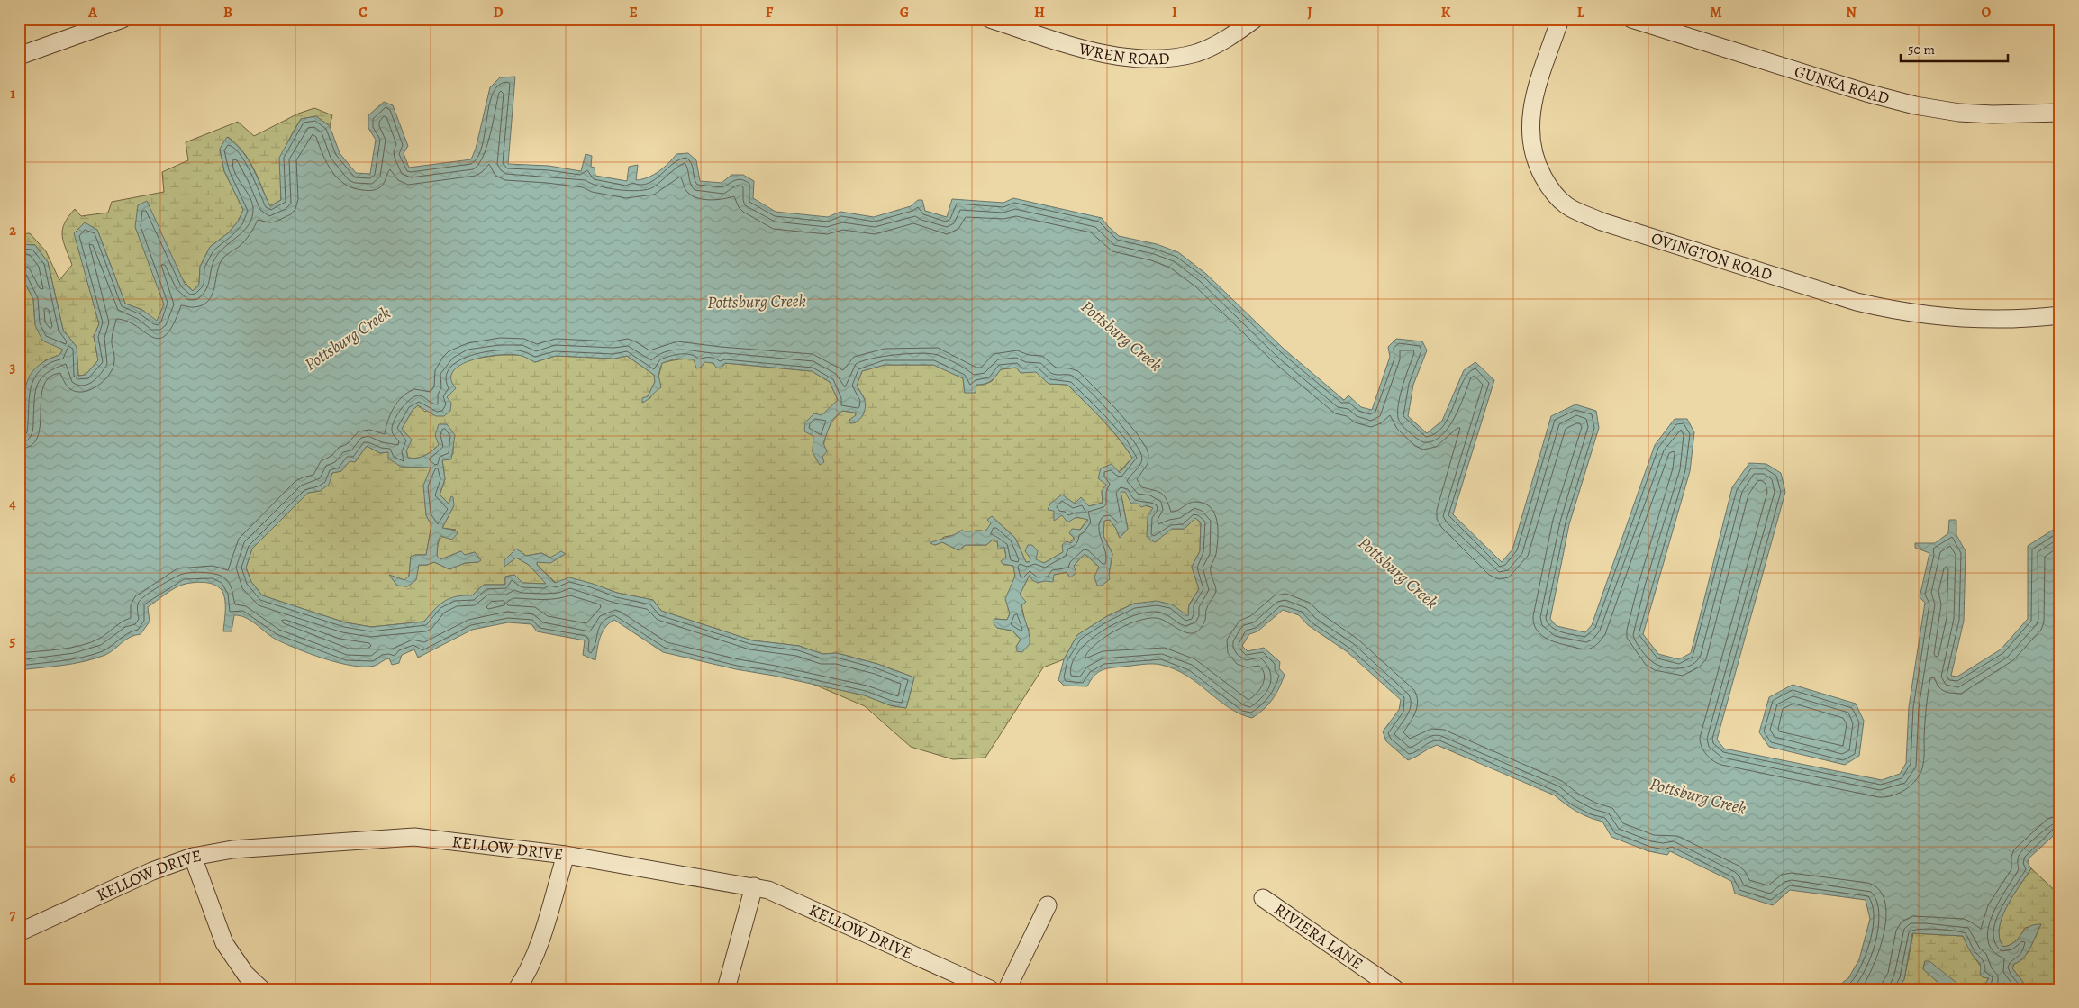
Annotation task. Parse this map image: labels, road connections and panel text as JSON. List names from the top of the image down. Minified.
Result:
{"streets":{"street":["WREN ROAD","GUNKA ROAD","OVINGTON ROAD","KELLOW DRIVE","RIVIERA LANE"]},"water":["Pottsburg Creek"],"scale_bar":"50 m","grid":{"columns":["A","B","C","D","E","F","G","H","I","J","K","L","M","N","O"],"rows":["1","2","3","4","5","6","7"]}}
